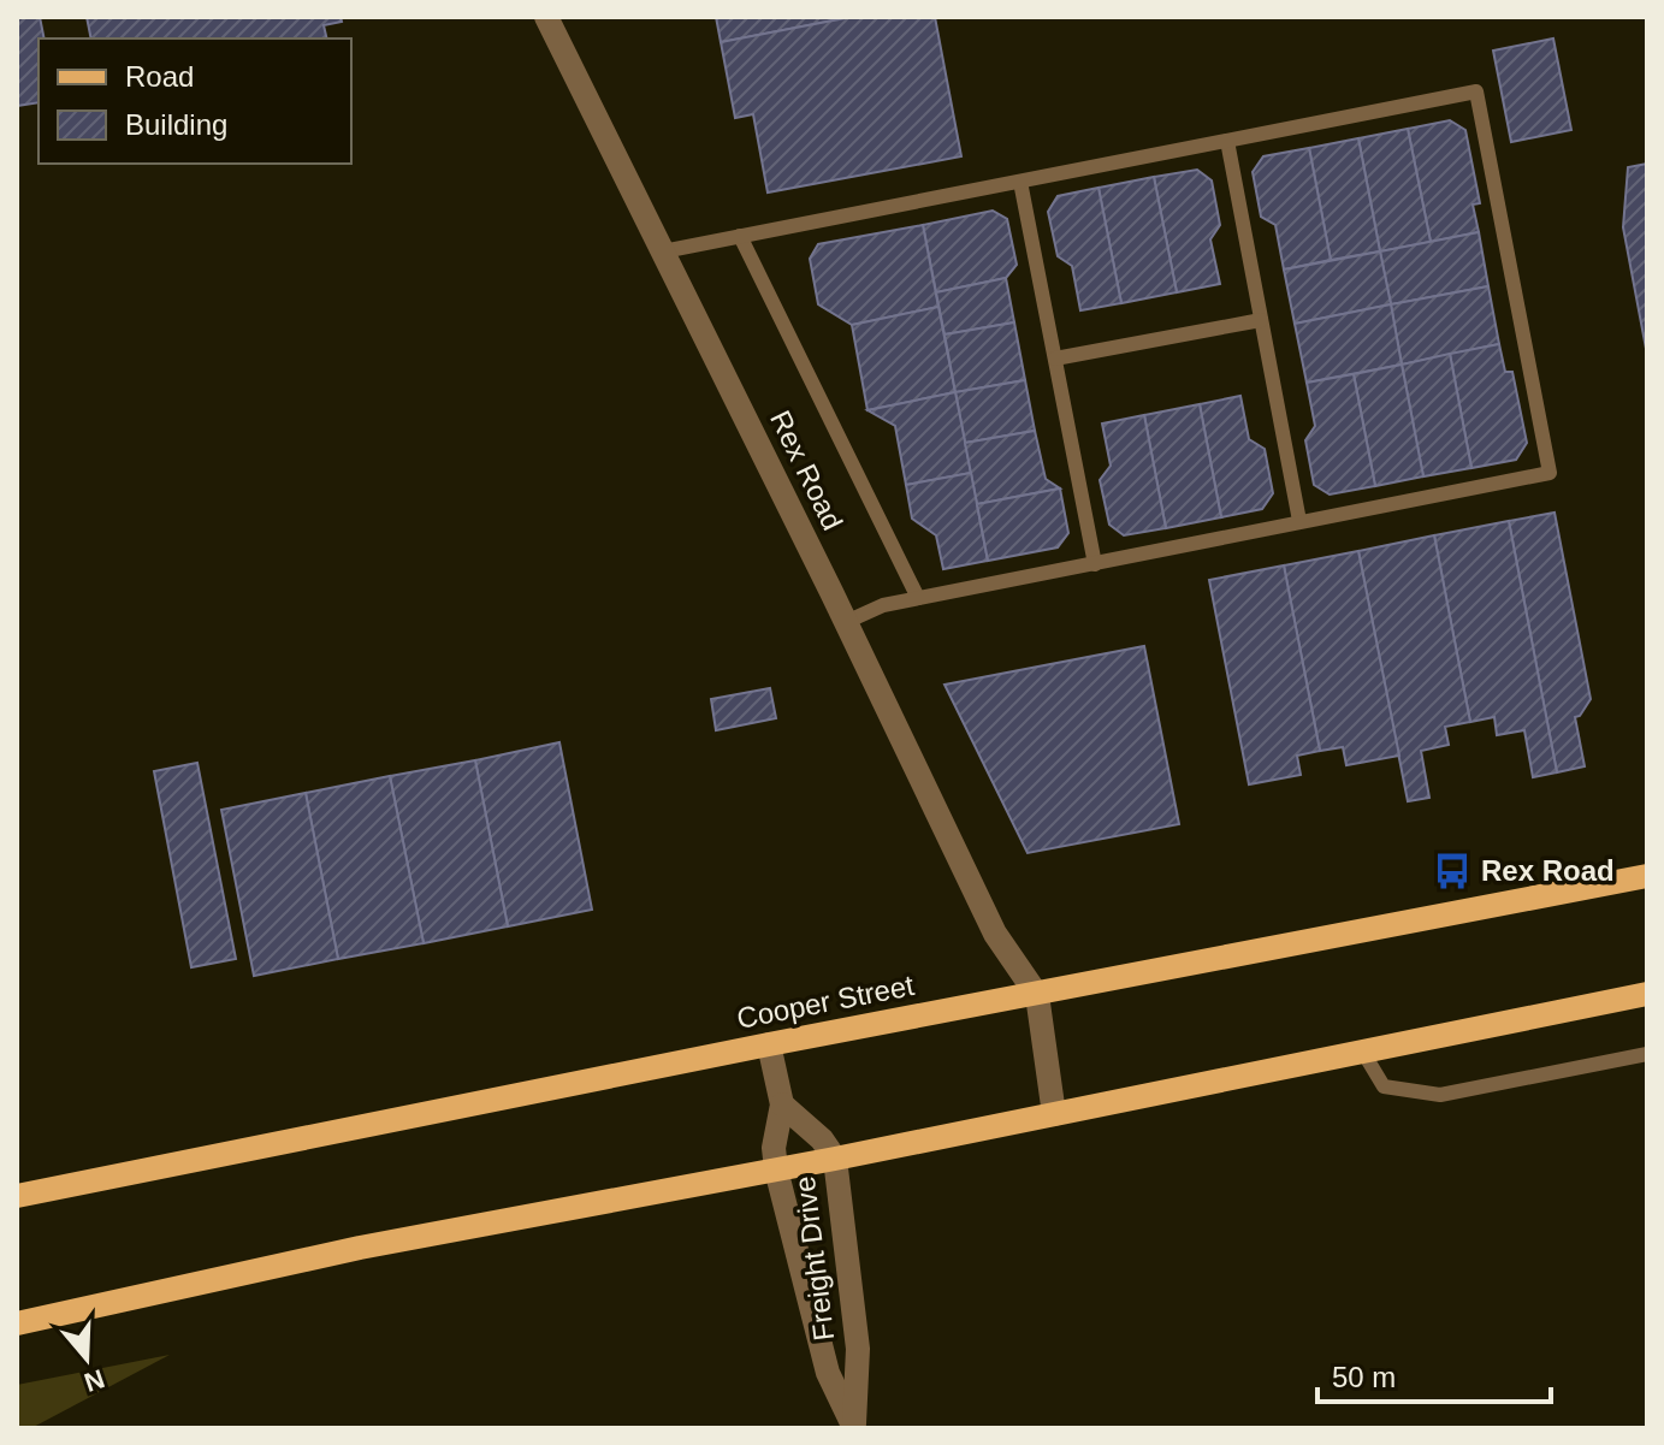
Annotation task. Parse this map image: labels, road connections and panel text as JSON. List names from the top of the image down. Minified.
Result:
{"streets":{"main road":["Cooper Street"],"street":["Rex Road","Freight Drive"]},"crossings":[["Rex Road","Cooper Street"],["Cooper Street","Freight Drive"]],"places":{"bus stop":["Rex Road"]},"legend":["Road","Building"],"scale_bar":"50 m","north":"bottom"}
